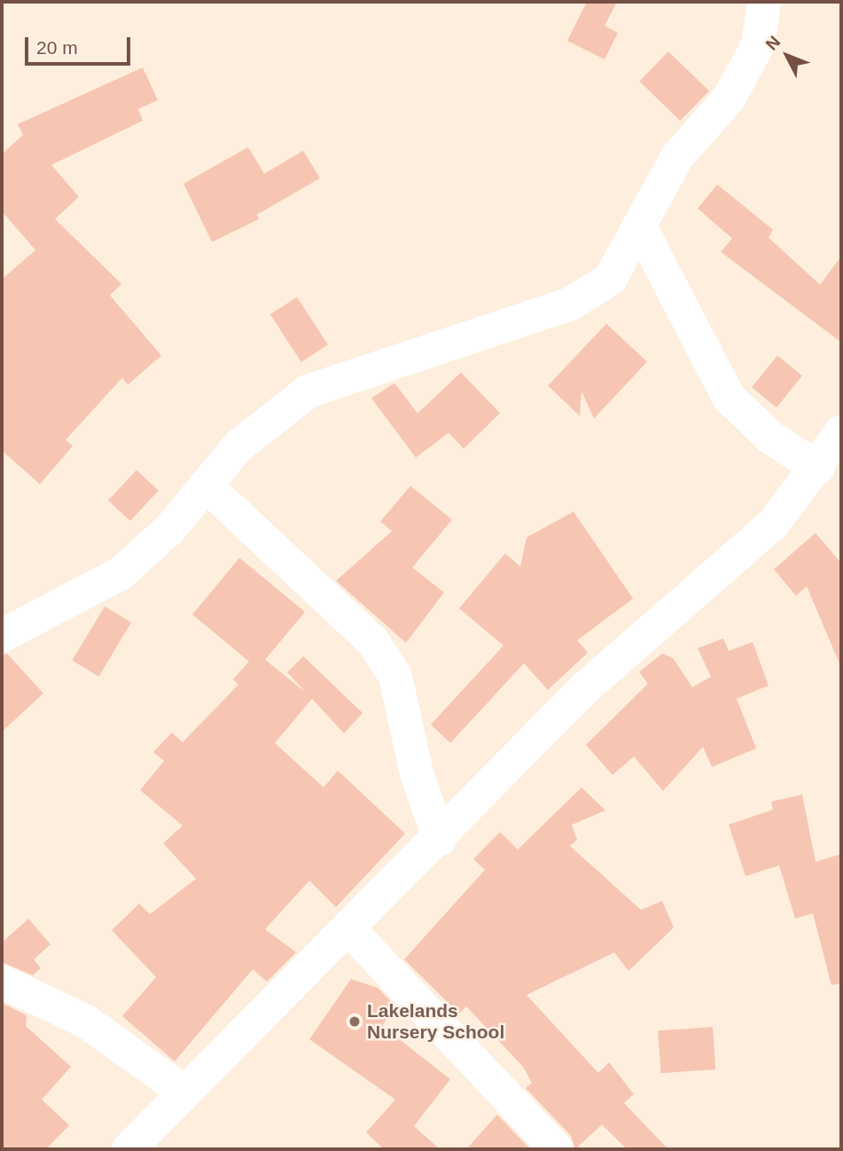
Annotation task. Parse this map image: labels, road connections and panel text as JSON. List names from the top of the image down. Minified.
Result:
{"places":["Lakelands Nursery School"],"scale_bar":"20 m","north":"top left"}
